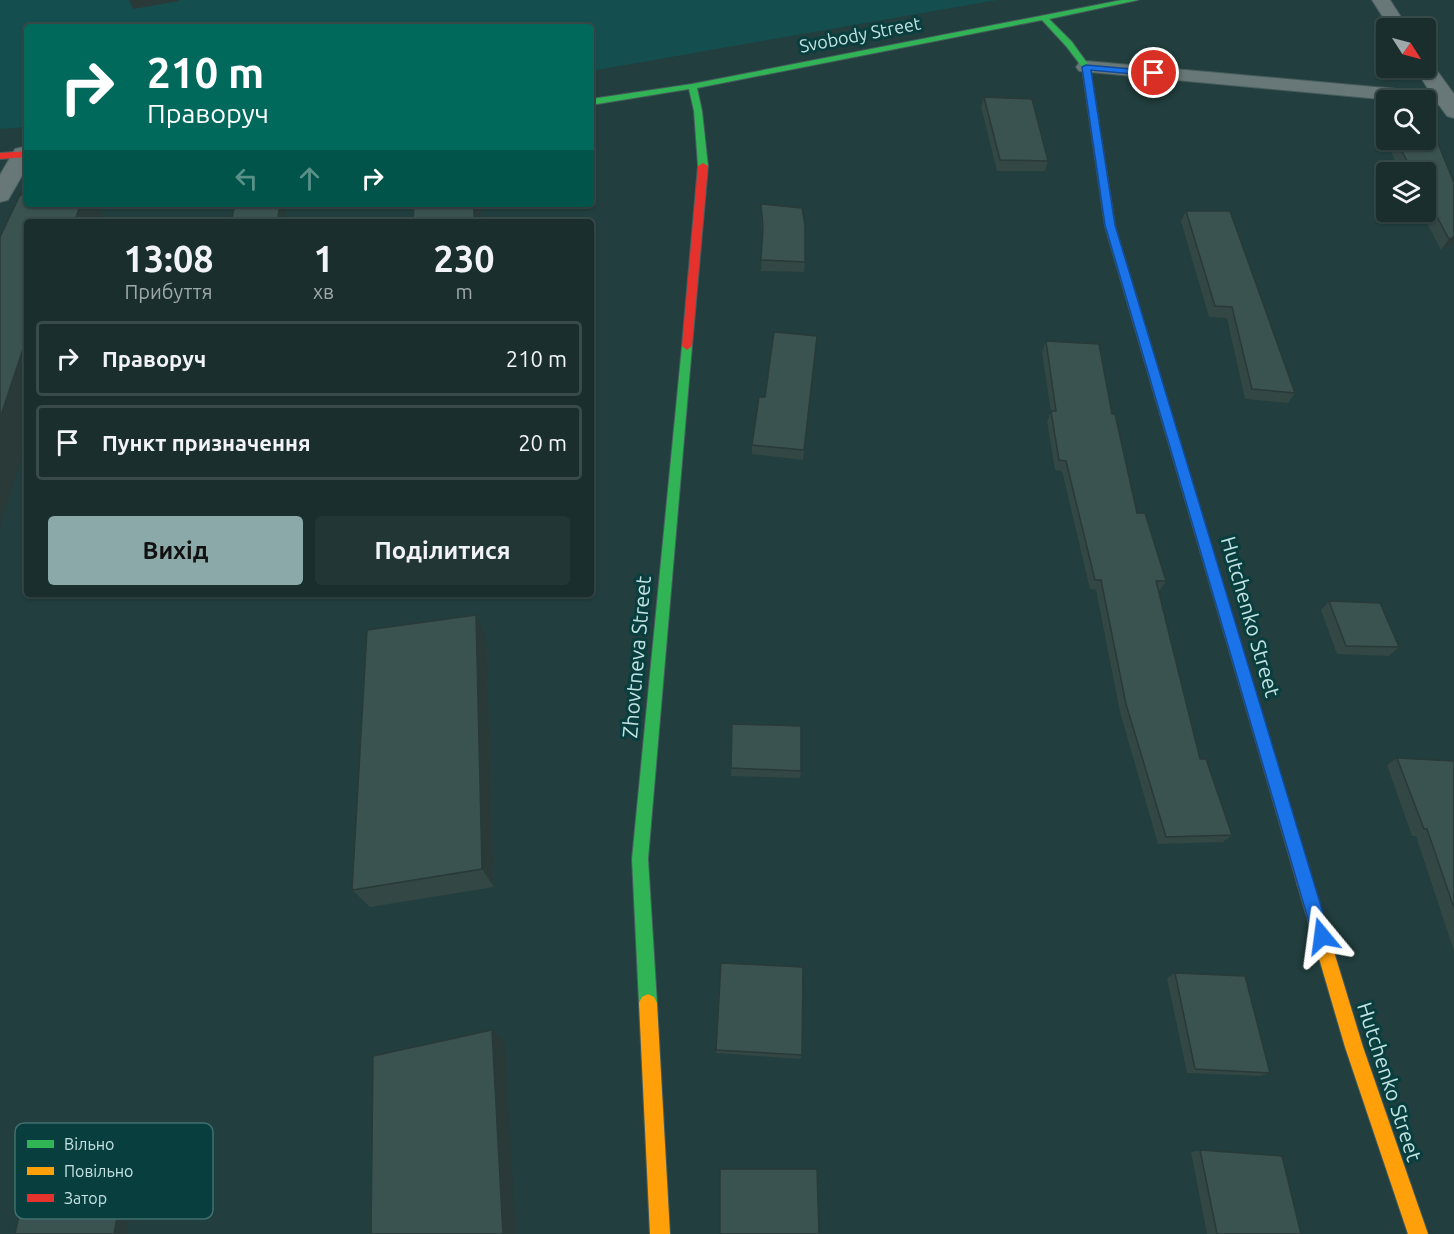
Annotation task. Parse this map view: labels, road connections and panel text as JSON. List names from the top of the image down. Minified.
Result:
{"streets":{"street":["Svobody Street","Hutchenko Street","Zhovtneva Street"]},"crossings":[["Svobody Street","Hutchenko Street"],["Svobody Street","Zhovtneva Street"]],"legend":["Вільно","Повільно","Затор"],"north":"bottom right","page":{"turn":["210 m","Праворуч"],"eta":["13:08","Прибуття","1","хв","230","m"],"list":[{"name":"Праворуч","value":"210 m"},{"name":"Пункт призначення","value":"20 m"}],"buttons":["Вихід","Поділитися"]}}
